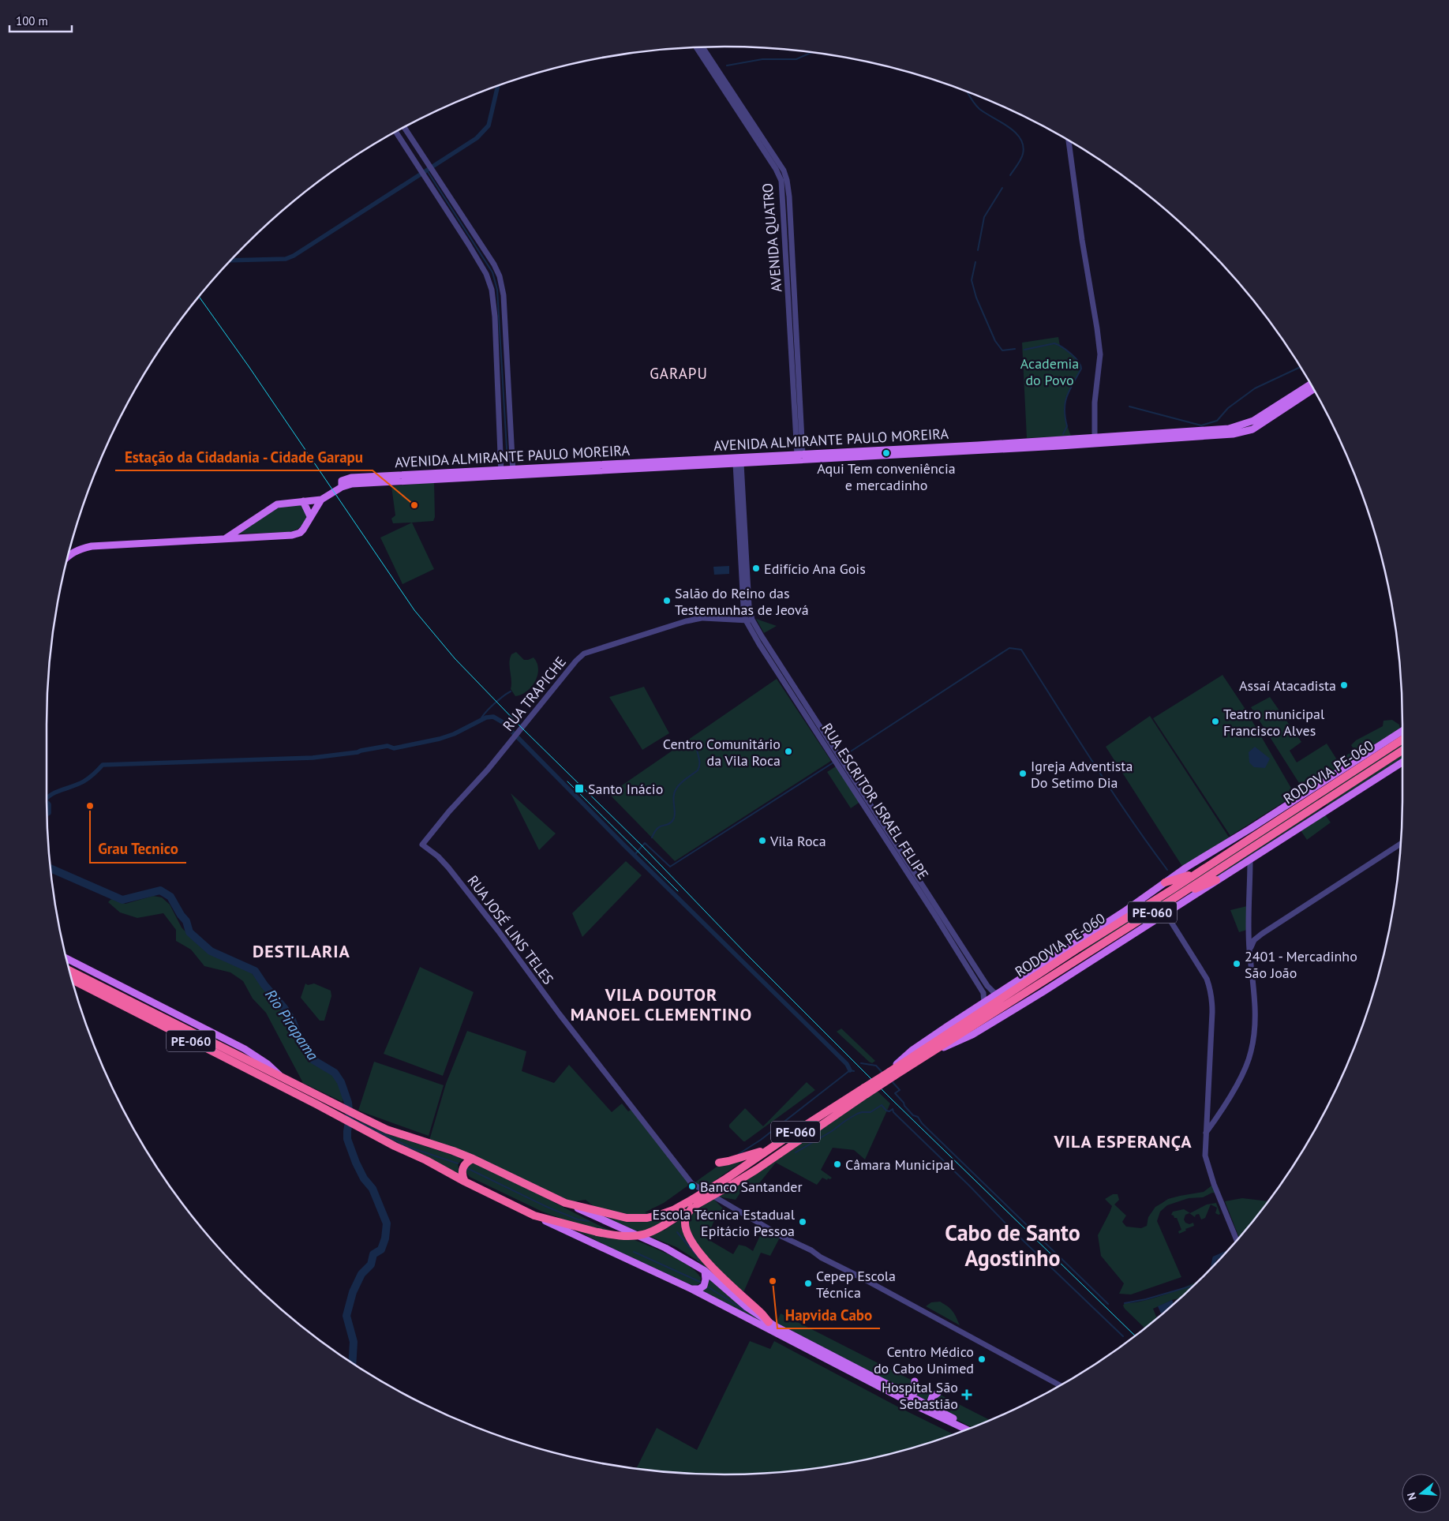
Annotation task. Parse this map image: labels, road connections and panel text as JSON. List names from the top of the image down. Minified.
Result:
{"streets":{"highway":["RODOVIA PE-060","PE-060"],"main road":["AVENIDA ALMIRANTE PAULO MOREIRA"],"street":["AVENIDA QUATRO","RUA TRAPICHE","RUA ESCRITOR ISRAEL FELIPE","RUA JOSÉ LINS TELES"]},"crossings":[["AVENIDA QUATRO","AVENIDA ALMIRANTE PAULO MOREIRA"],["RUA TRAPICHE","RUA ESCRITOR ISRAEL FELIPE"],["RUA TRAPICHE","RUA JOSÉ LINS TELES"],["RODOVIA PE-060","PE-060"],["RUA ESCRITOR ISRAEL FELIPE","PE-060"]],"districts":["GARAPU","DESTILARIA","VILA DOUTOR MANOEL CLEMENTINO","VILA ESPERANÇA","Cabo de Santo Agostinho"],"water":["Rio Pirapama"],"parks":["Academia do Povo"],"places":{"other":["Aqui Tem conveniência e mercadinho","Estação da Cidadania - Cidade Garapu","Edifício Ana Gois","Salão do Reino das Testemunhas de Jeová","Assaí Atacadista","Teatro municipal Francisco Alves","Centro Comunitário da Vila Roca","Igreja Adventista Do Setimo Dia","Grau Tecnico","Vila Roca","2401 - Mercadinho São João","Câmara Municipal","Banco Santander","Escola Técnica Estadual Epitácio Pessoa","Hapvida Cabo","Cepep Escola Técnica","Centro Médico do Cabo Unimed"],"transit":["Santo Inácio"],"health":["Hospital São Sebastião"]},"scale_bar":"100 m","north":"left"}
